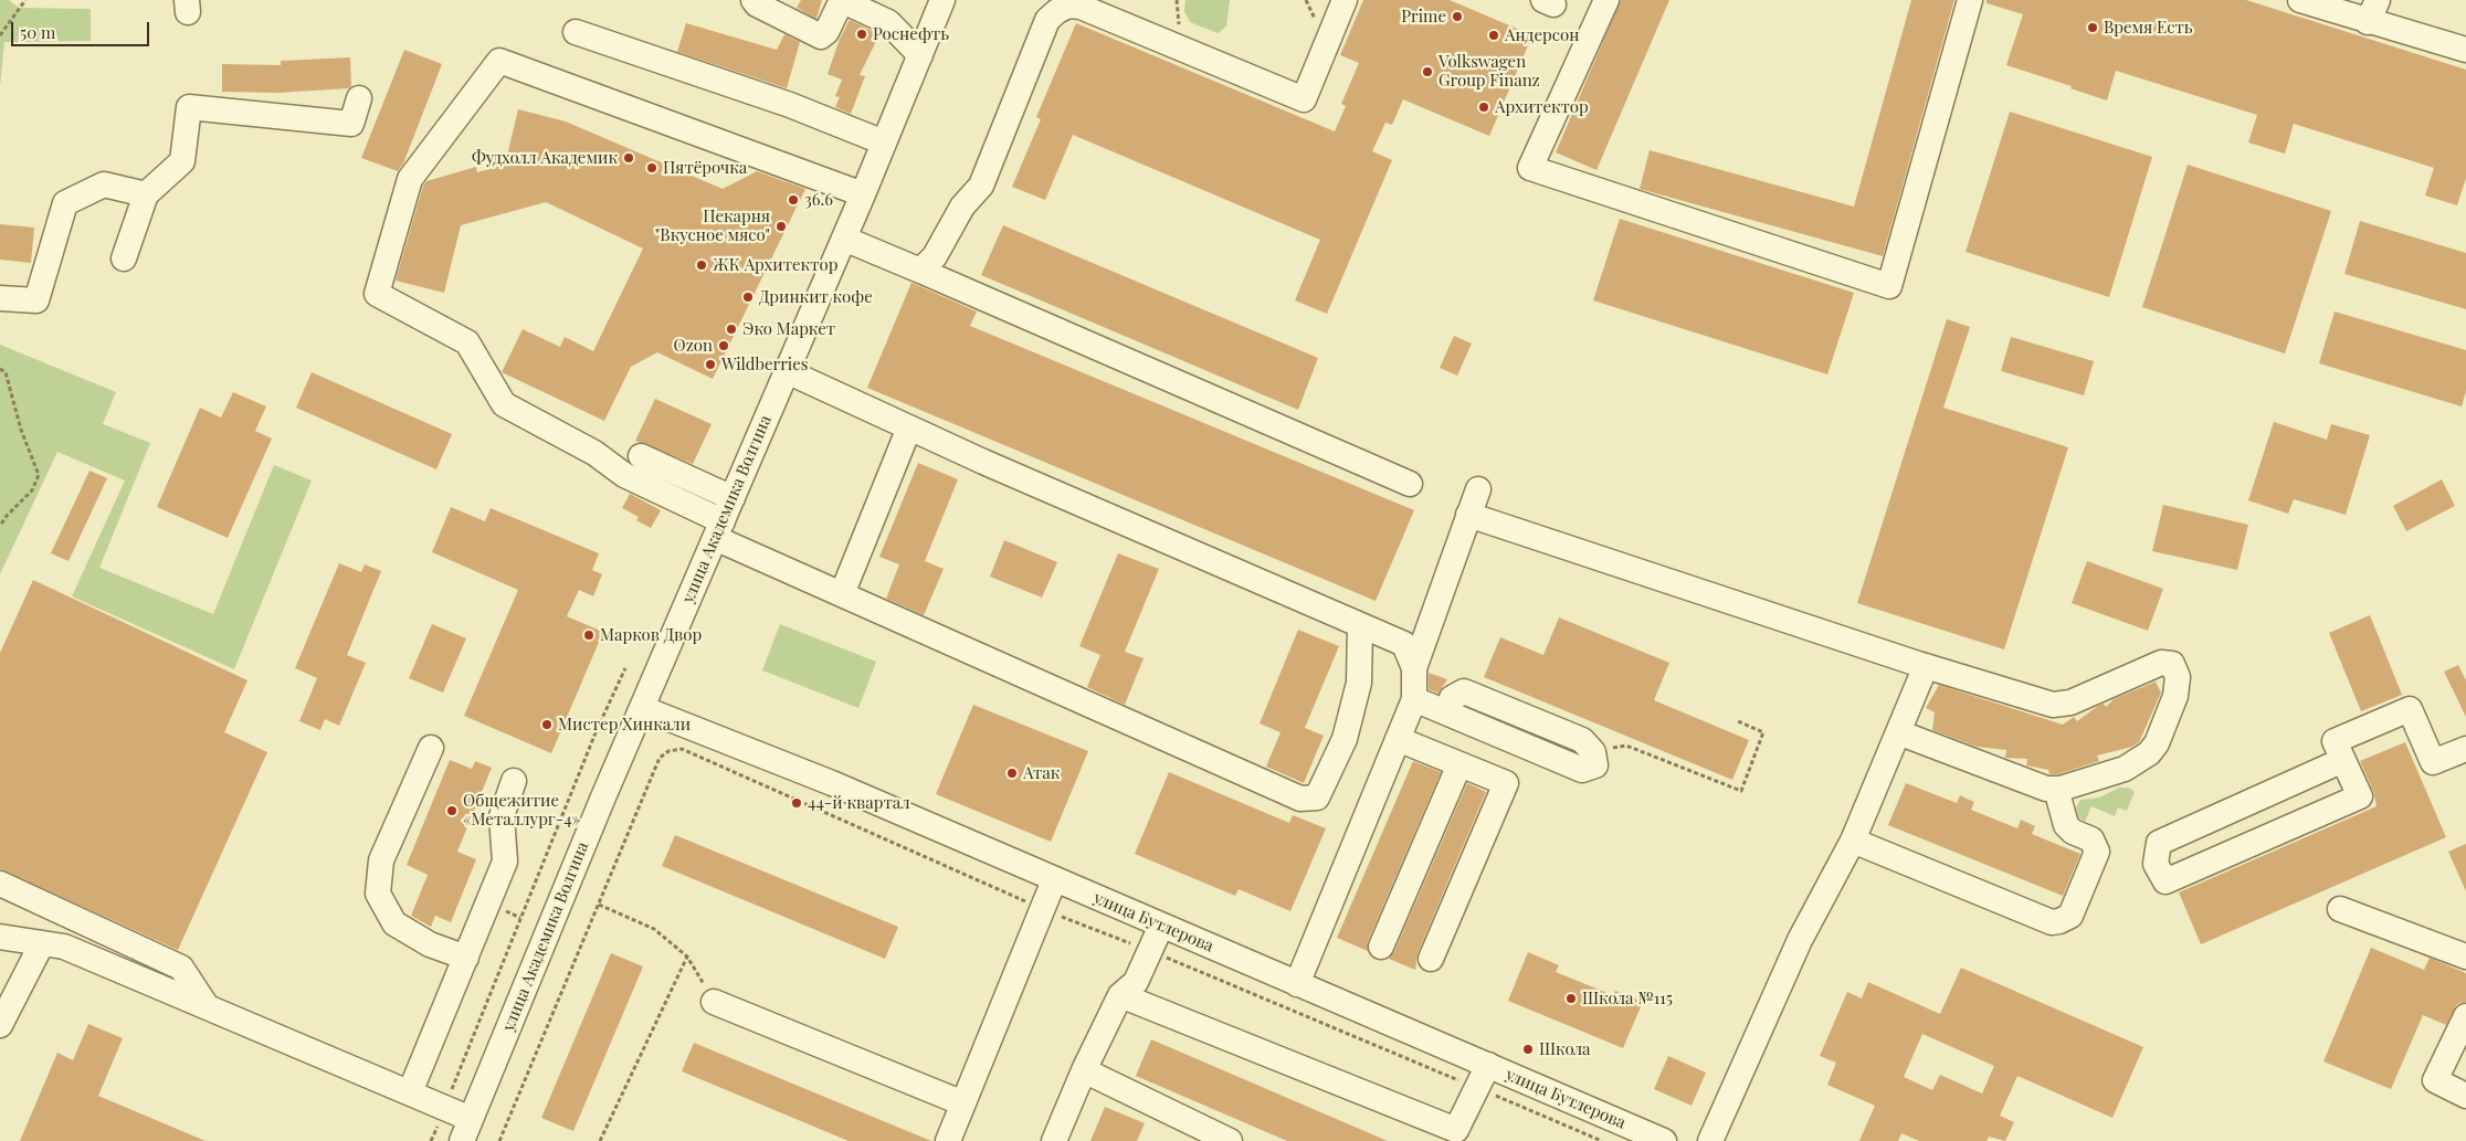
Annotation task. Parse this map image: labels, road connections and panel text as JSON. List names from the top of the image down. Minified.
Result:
{"streets":{"street":["улица Академика Волгина","улица Бутлерова"]},"crossings":[["улица Академика Волгина","улица Бутлерова"]],"places":["Prime","Время Есть","Роснефть","Андерсон","Volkswagen Group Finanz","Архитектор","Фудхолл Академик","Пятёрочка","36.6","Пекарня \"Вкусное мясо\"","ЖК Архитектор","Дринкит кофе","Эко Маркет","Ozon","Wildberries","Марков Двор","Мистер Хинкали","Атак","44-й квартал","Общежитие «Металлург-4»","Школа №115","Школа"],"scale_bar":"50 m"}
